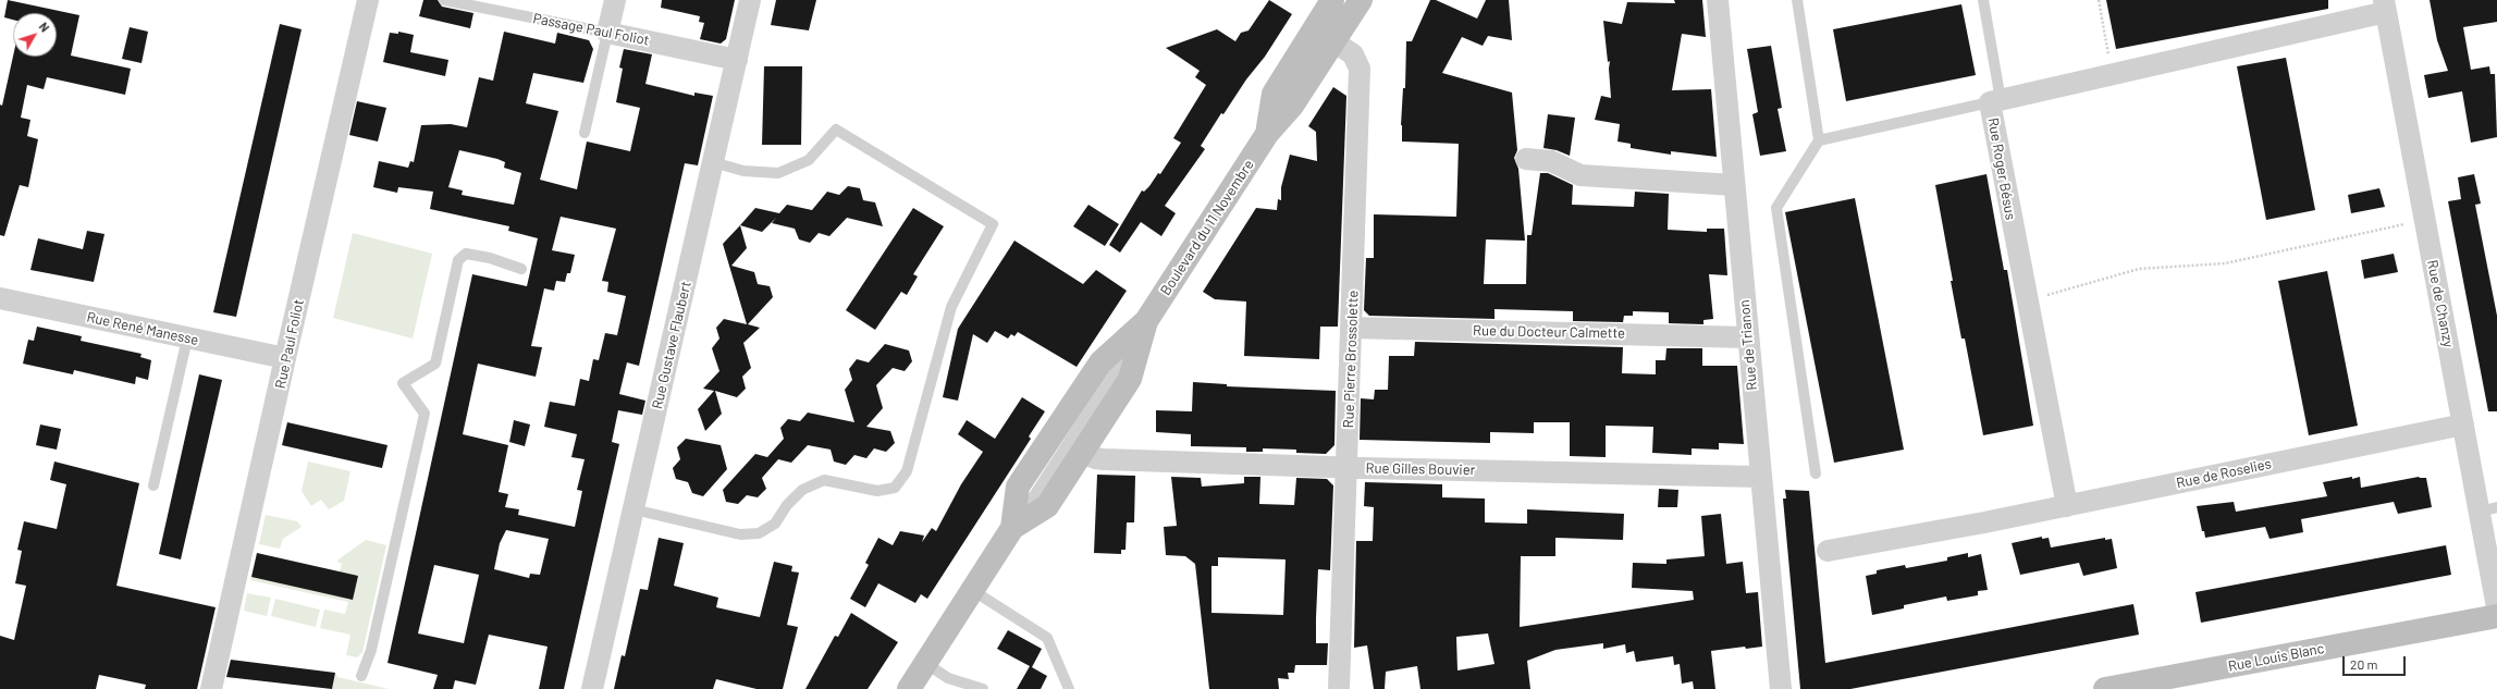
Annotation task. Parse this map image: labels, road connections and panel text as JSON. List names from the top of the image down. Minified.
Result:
{"streets":{"main road":["Boulevard du 11 Novembre","Rue Louis Blanc"],"street":["Passage Paul Foliot","Rue Roger Bésus","Rue de Chanzy","Rue René Manesse","Rue du Docteur Calmette","Rue Paul Foliot","Rue Gustave Flaubert","Rue de Trianon","Rue Pierre Brossolette","Rue Gilles Bouvier","Rue de Roselies"]},"crossings":[["Passage Paul Foliot","Rue Gustave Flaubert"],["Rue Roger Bésus","Rue de Chanzy"],["Rue Roger Bésus","Rue de Roselies"],["Boulevard du 11 Novembre","Rue Pierre Brossolette"],["Boulevard du 11 Novembre","Rue Gilles Bouvier"],["Rue de Chanzy","Rue de Roselies"],["Rue René Manesse","Rue Paul Foliot"],["Rue du Docteur Calmette","Rue de Trianon"],["Rue du Docteur Calmette","Rue Pierre Brossolette"],["Rue de Trianon","Rue Gilles Bouvier"],["Rue Pierre Brossolette","Rue Gilles Bouvier"]],"scale_bar":"20 m","north":"top right"}
